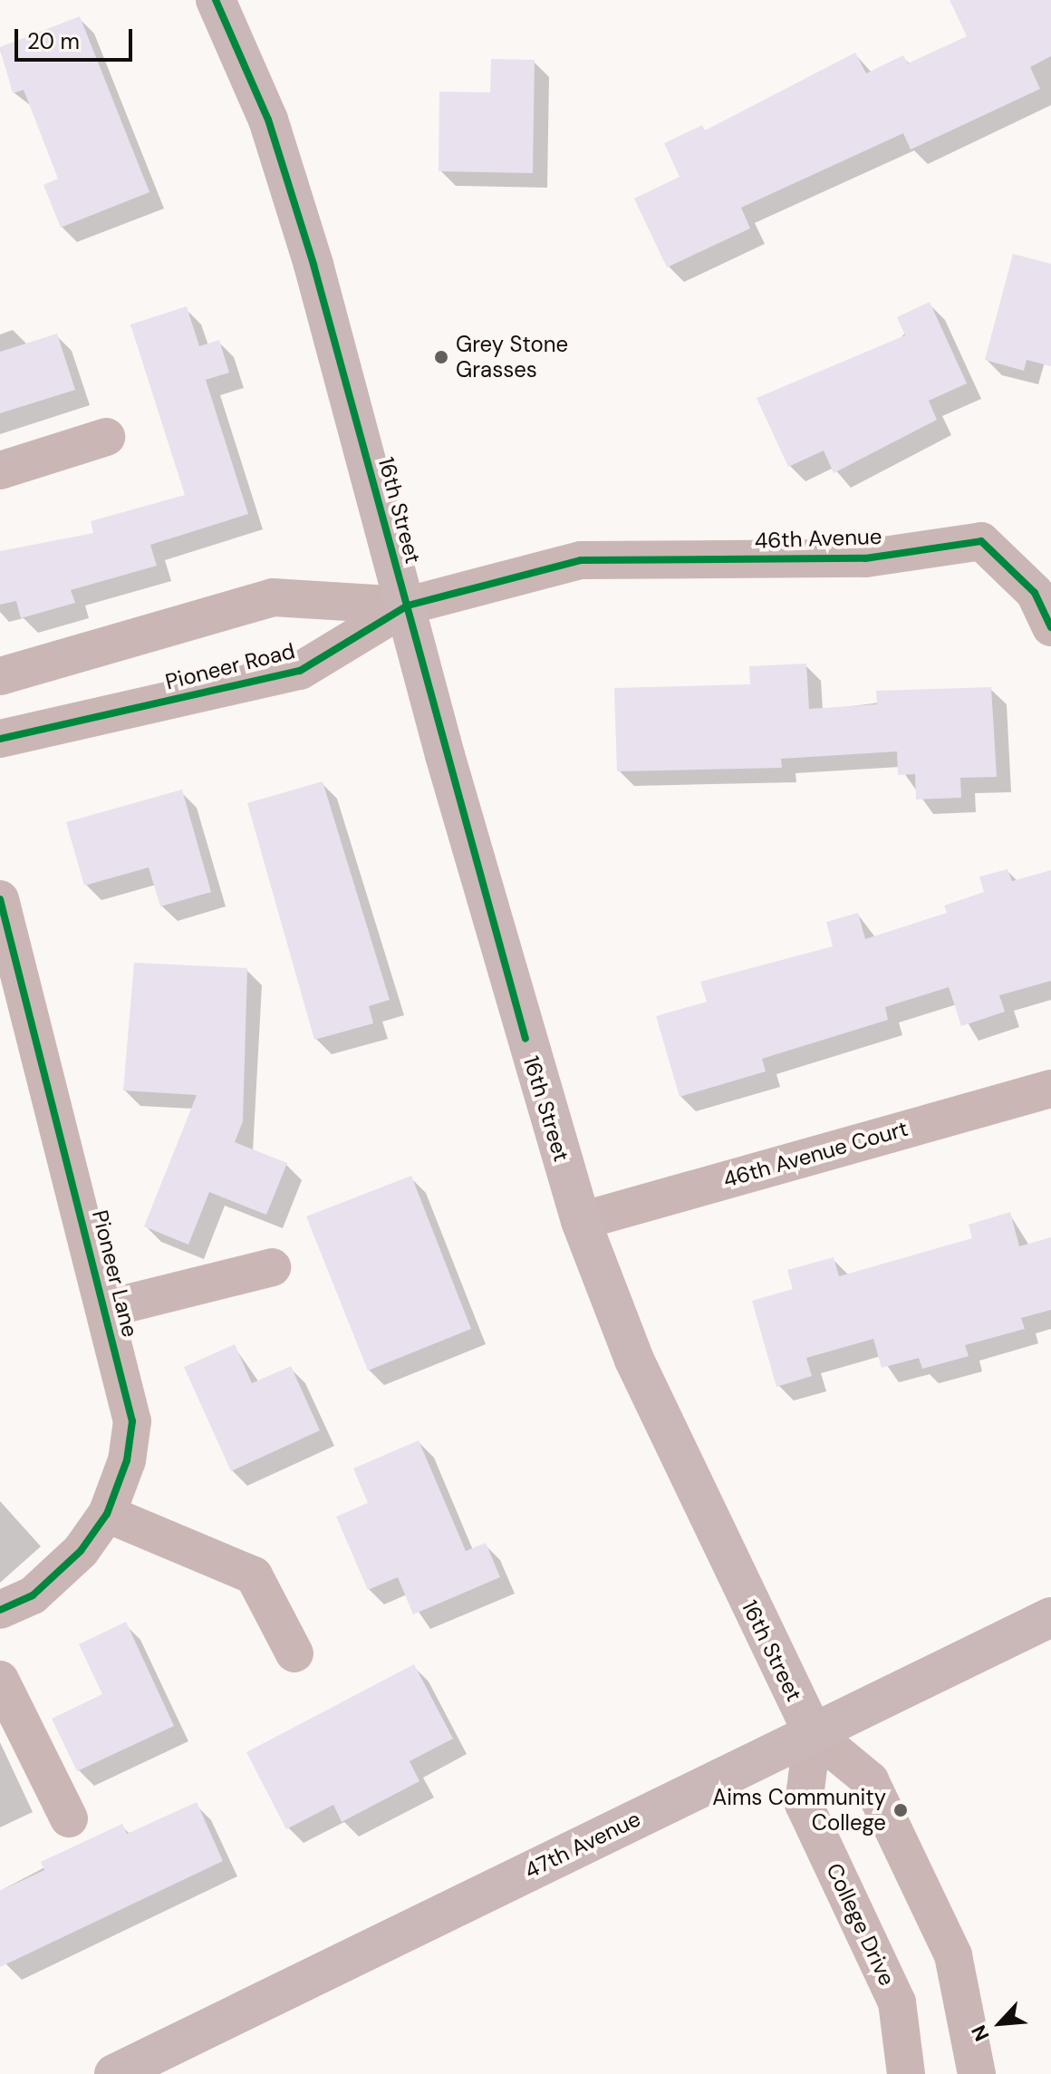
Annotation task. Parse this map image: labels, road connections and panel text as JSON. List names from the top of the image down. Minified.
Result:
{"streets":{"main road":["16th Street","47th Avenue"],"street":["46th Avenue","Pioneer Road","46th Avenue Court","Pioneer Lane","College Drive"]},"crossings":[["16th Street","Pioneer Road"],["16th Street","46th Avenue Court"],["16th Street","47th Avenue"],["16th Street","College Drive"],["46th Avenue","Pioneer Road"],["47th Avenue","College Drive"]],"places":["Grey Stone Grasses","Aims Community College"],"scale_bar":"20 m","north":"bottom left"}
